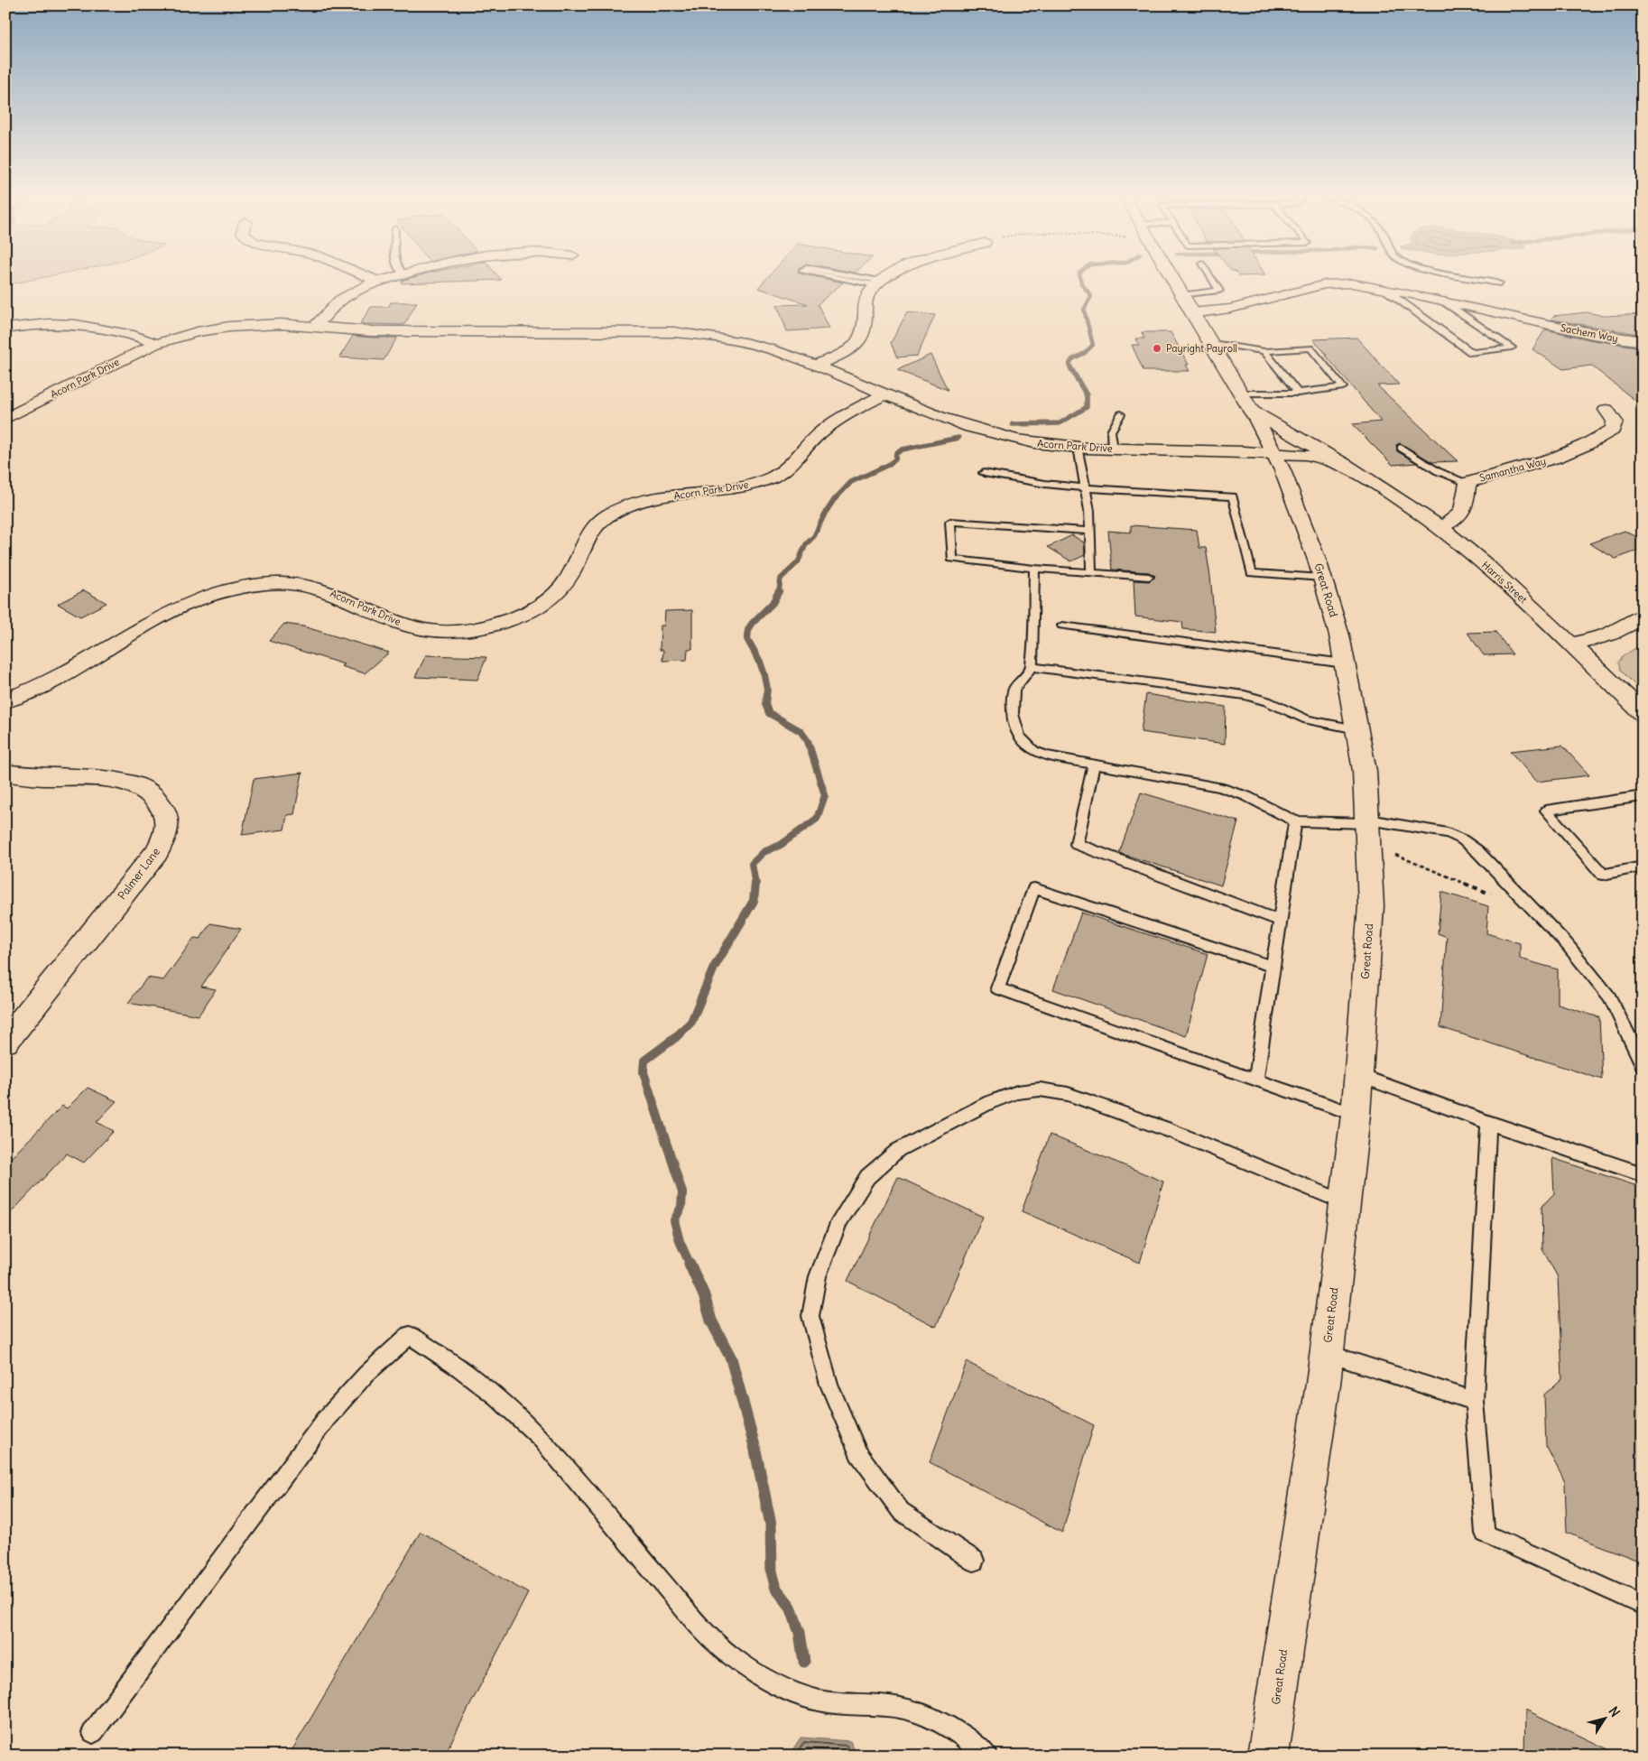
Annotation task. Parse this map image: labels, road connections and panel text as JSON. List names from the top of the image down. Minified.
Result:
{"streets":{"street":["Sachem Way","Acorn Park Drive","Samantha Way","Harris Street","Great Road","Palmer Lane"]},"crossings":[["Sachem Way","Great Road"],["Acorn Park Drive","Harris Street"],["Acorn Park Drive","Great Road"],["Samantha Way","Harris Street"],["Harris Street","Great Road"]],"places":["Payright Payroll"],"north":"top right"}
